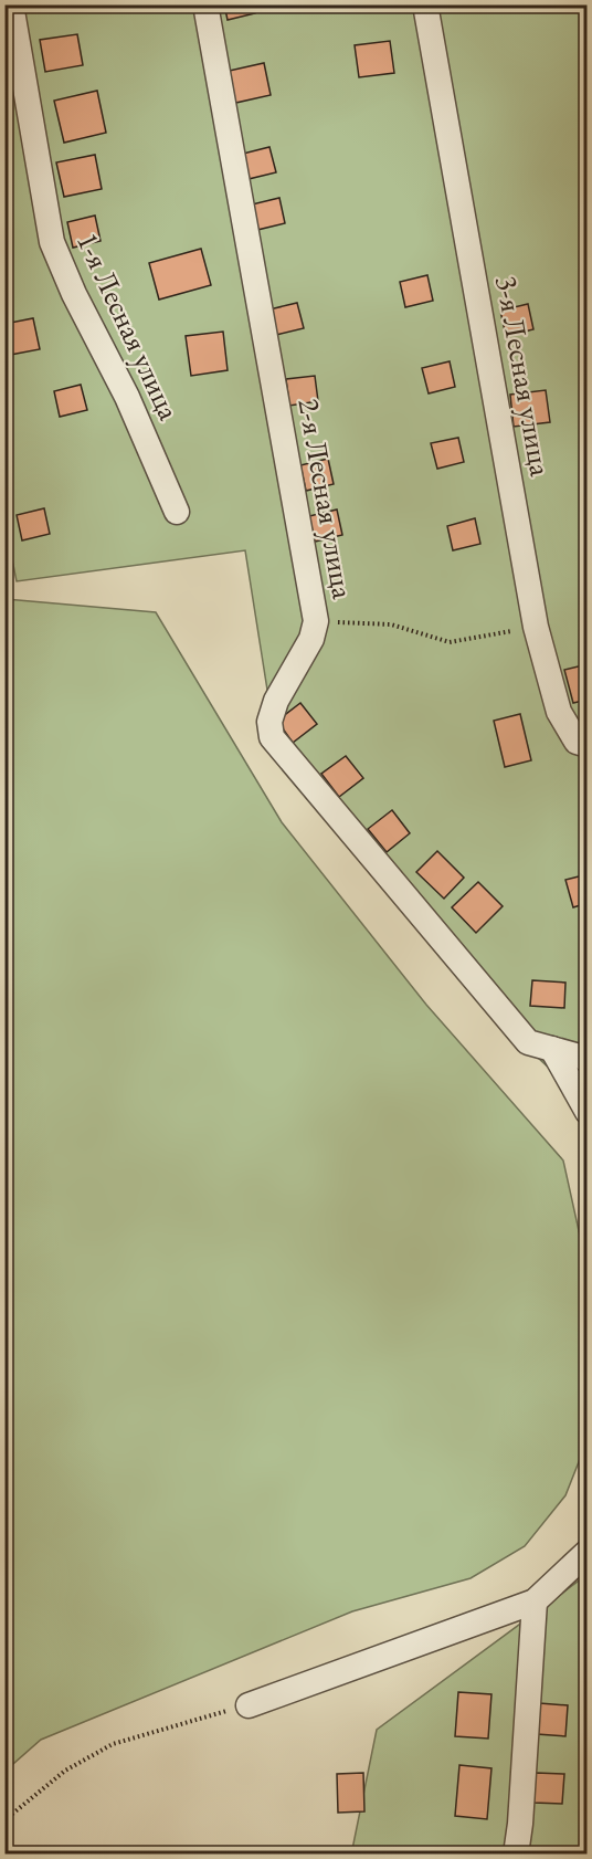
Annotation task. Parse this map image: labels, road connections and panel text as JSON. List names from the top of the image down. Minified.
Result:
{"streets":{"street":["1-я Лесная улица","3-я Лесная улица","2-я Лесная улица"]}}
